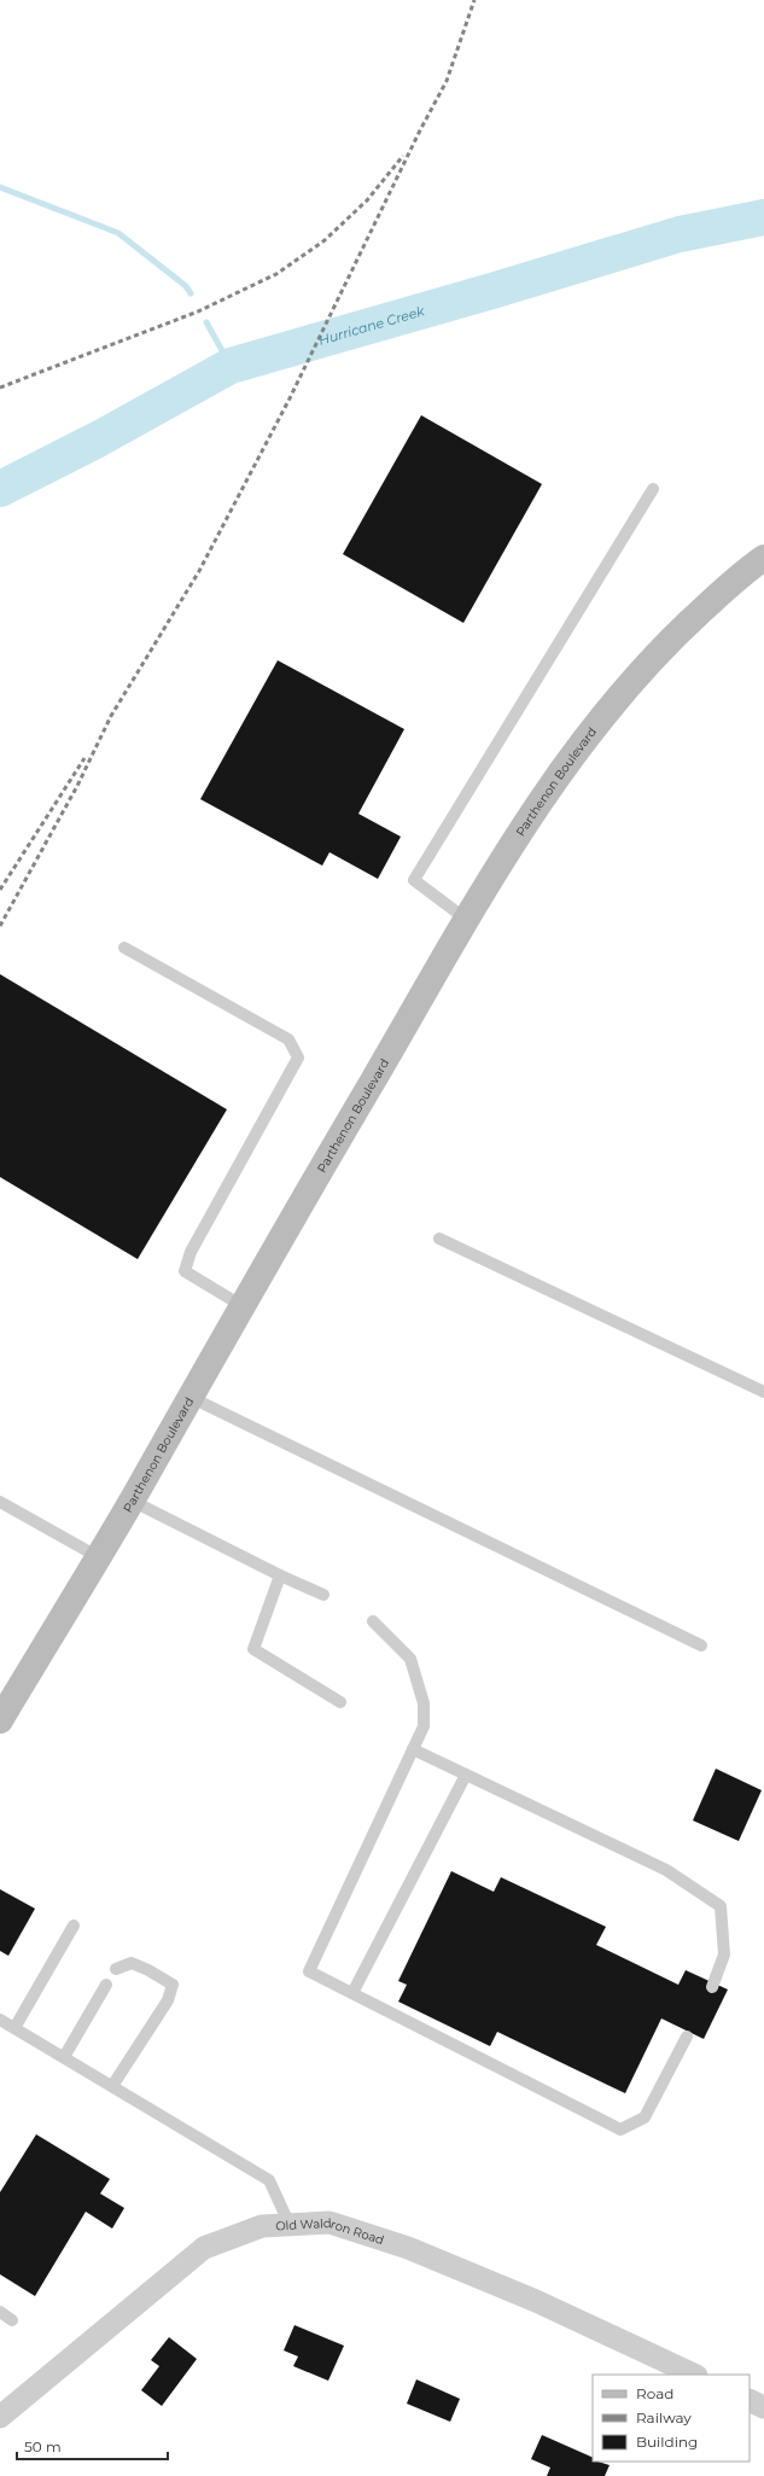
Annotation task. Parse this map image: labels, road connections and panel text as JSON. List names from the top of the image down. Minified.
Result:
{"streets":{"main road":["Parthenon Boulevard"],"street":["Old Waldron Road"]},"water":["Hurricane Creek"],"legend":["Road","Railway","Building"],"scale_bar":"50 m"}
